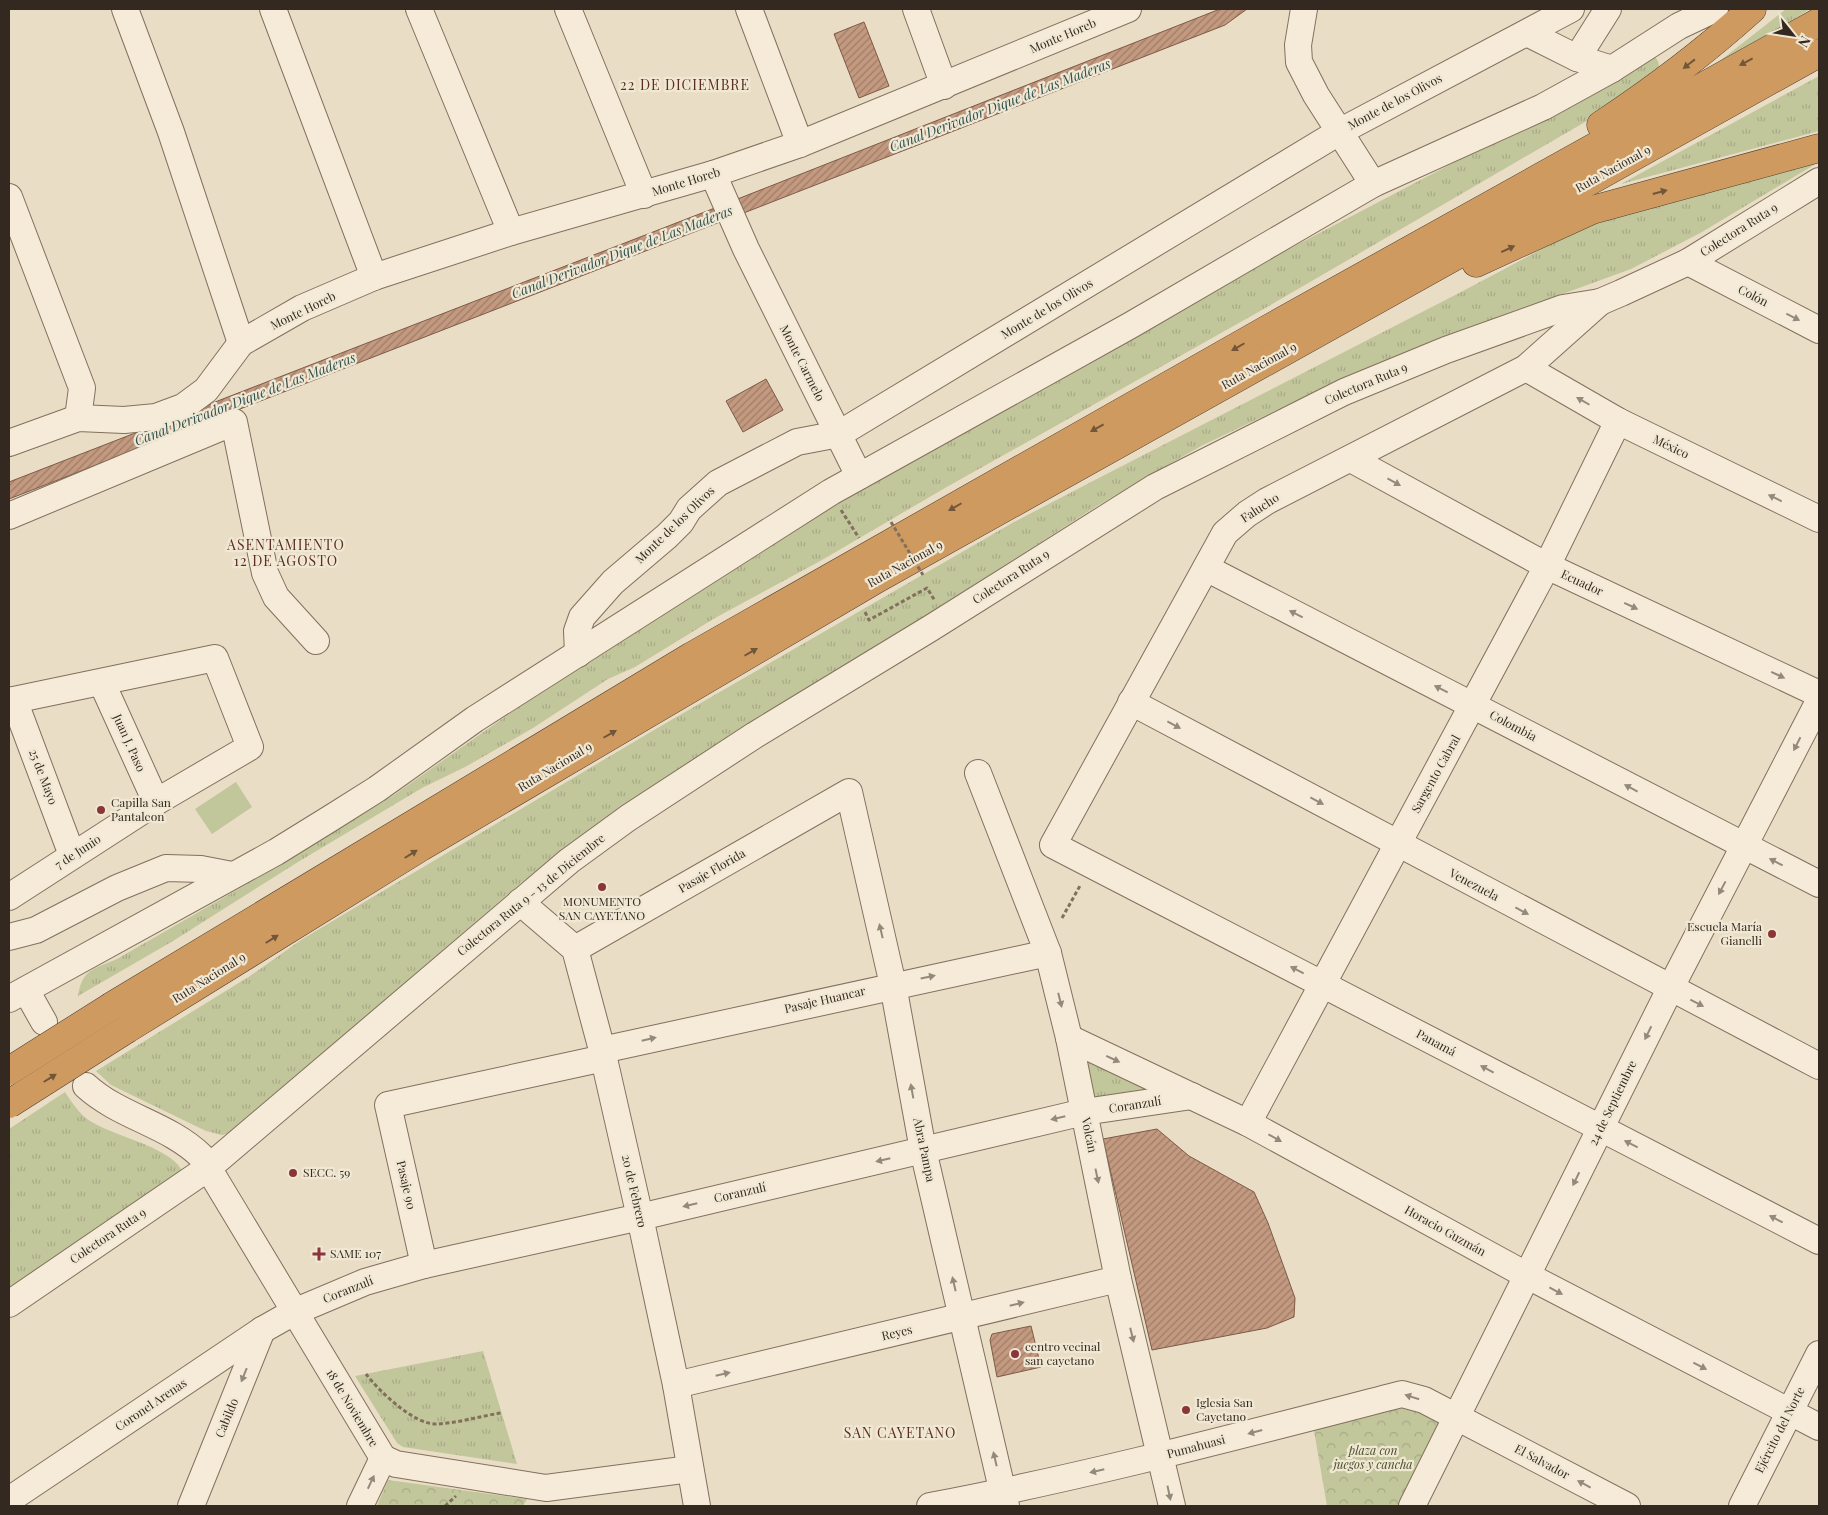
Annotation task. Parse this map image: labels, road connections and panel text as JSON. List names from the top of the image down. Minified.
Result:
{"streets":{"highway":["Ruta Nacional 9"],"street":["Monte Horeb","Monte de los Olivos","Colectora Ruta 9","Colón","Monte Carmelo","México","Falucho","Ecuador","Colombia","Juan J. Paso","Sargento Cabral","25 de Mayo","7 de Junio","Pasaje Florida","Venezuela","Colectora Ruta 9 - 13 de Diciembre","Pasaje Huancar","Panamá","24 de Septiembre","Coranzulí","Volcán","Abra Pampa","Pasaje 90","20 de Febrero","Horacio Guzmán","Reyes","Coronel Arenas","18 de Noviembre","Cabildo","Ejército del Norte","Pumahuasi","El Salvador"]},"crossings":[["Monte Horeb","Monte Carmelo"],["Monte de los Olivos","Monte Carmelo"],["Colectora Ruta 9","Colón"],["Colectora Ruta 9","Falucho"],["Colectora Ruta 9","Colectora Ruta 9 - 13 de Diciembre"],["Colectora Ruta 9","18 de Noviembre"],["México","Falucho"],["México","Sargento Cabral"],["Falucho","Ecuador"],["Falucho","Colombia"],["Falucho","Venezuela"],["Falucho","Panamá"],["Ecuador","Sargento Cabral"],["Colombia","Sargento Cabral"],["Colombia","24 de Septiembre"],["Juan J. Paso","7 de Junio"],["Sargento Cabral","Venezuela"],["Sargento Cabral","Panamá"],["Sargento Cabral","Horacio Guzmán"],["25 de Mayo","7 de Junio"],["Pasaje Florida","Abra Pampa"],["Pasaje Florida","20 de Febrero"],["Venezuela","24 de Septiembre"],["Colectora Ruta 9 - 13 de Diciembre","18 de Noviembre"],["Pasaje Huancar","Volcán"],["Pasaje Huancar","Abra Pampa"],["Pasaje Huancar","Pasaje 90"],["Pasaje Huancar","20 de Febrero"],["Panamá","24 de Septiembre"],["24 de Septiembre","Horacio Guzmán"],["24 de Septiembre","Pumahuasi"],["24 de Septiembre","El Salvador"],["Coranzulí","Volcán"],["Coranzulí","Abra Pampa"],["Coranzulí","Pasaje 90"],["Coranzulí","20 de Febrero"],["Coranzulí","Horacio Guzmán"],["Coranzulí","Coronel Arenas"],["Coranzulí","18 de Noviembre"],["Volcán","Horacio Guzmán"],["Volcán","Reyes"],["Volcán","Pumahuasi"],["Abra Pampa","Reyes"],["Abra Pampa","Pumahuasi"],["20 de Febrero","Reyes"],["20 de Febrero","18 de Noviembre"],["Horacio Guzmán","Ejército del Norte"],["Coronel Arenas","18 de Noviembre"],["Coronel Arenas","Cabildo"],["Pumahuasi","El Salvador"]],"one_way":["Colón","México","Ecuador","Colombia","Venezuela","Pasaje Huancar","Panamá","24 de Septiembre","Coranzulí","Volcán","Abra Pampa","Horacio Guzmán","Reyes","Cabildo","Pumahuasi","El Salvador"],"districts":["22 DE DICIEMBRE","ASENTAMIENTO 12 DE AGOSTO","SAN CAYETANO"],"water":["Canal Derivador Dique de Las Maderas"],"parks":["plaza con juegos y cancha"],"places":{"other":["Capilla San Pantaleon","MONUMENTO SAN CAYETANO","Escuela María Gianelli","SECC. 59","centro vecinal san cayetano","Iglesia San Cayetano"],"health":["SAME 107"]},"north":"bottom right"}
